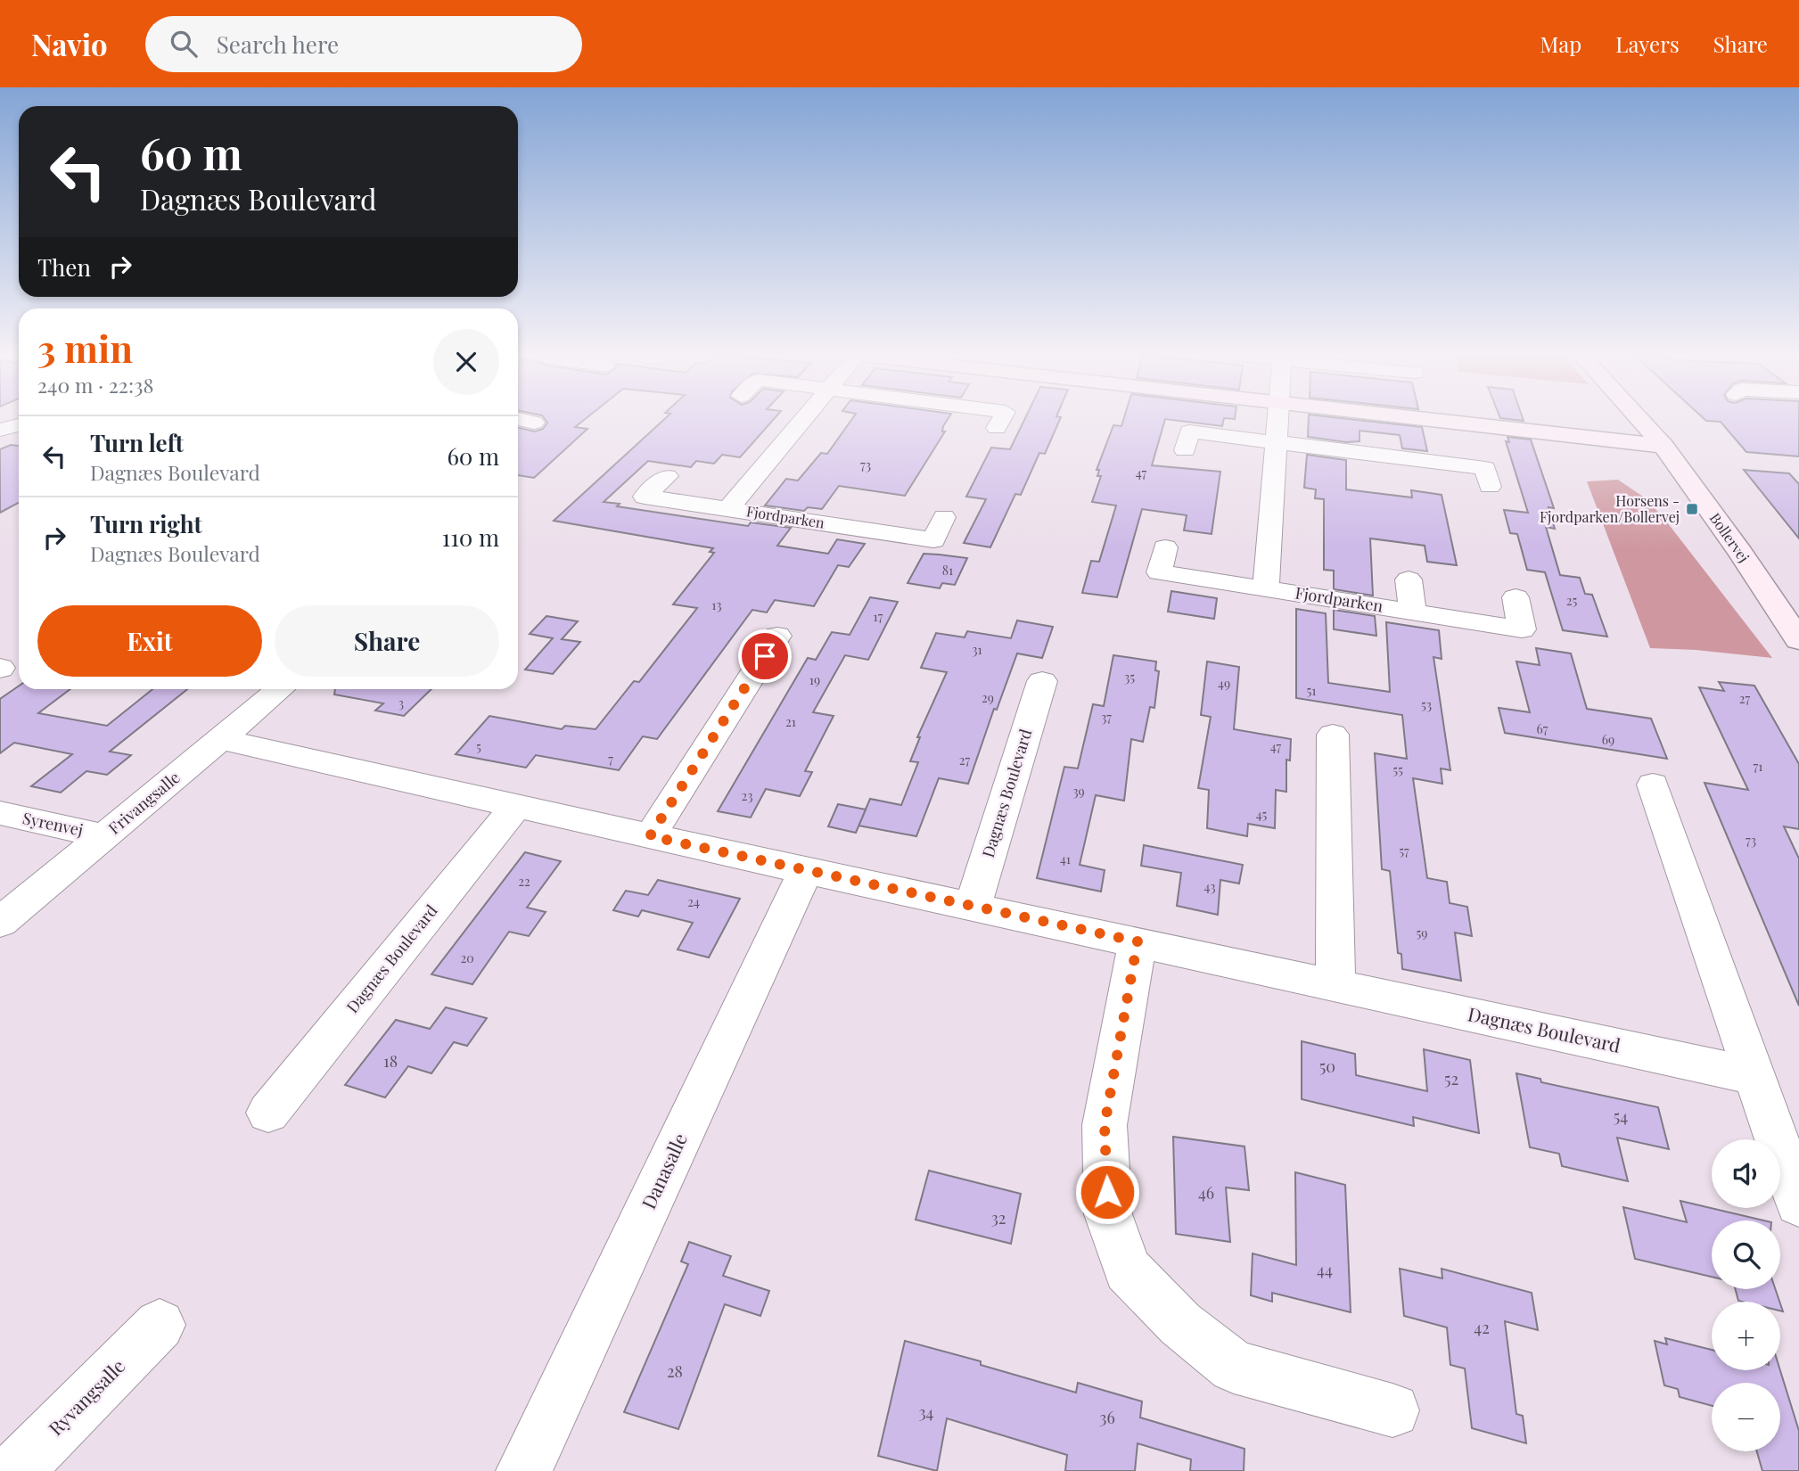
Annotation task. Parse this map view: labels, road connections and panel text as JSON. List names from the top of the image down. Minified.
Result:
{"streets":{"street":["Fjordparken","Bollervej","Dagnæs Boulevard","Frivangsalle","Syrenvej","Danasalle","Ryvangsalle"]},"crossings":[["Fjordparken","Bollervej"],["Dagnæs Boulevard","Frivangsalle"],["Dagnæs Boulevard","Danasalle"],["Frivangsalle","Syrenvej"]],"places":{"transit":["Horsens - Fjordparken/Bollervej"]},"house_numbers":["73","47","81","25","13","17","31","35","19","49","51","29","27","3","53","37","21","67","69","5","47","7","27","71","55","39","23","45","73","57","41","22","43","24","59","20","18","50","52","54","46","32","44","42","28","34","36"],"page":{"header":"Navio","search":"Search here","nav":["Map","Layers","Share"],"turn":["60 m","Dagnæs Boulevard"],"then":"Then","heading":["3 min","240 m · 22:38"],"list":[{"name":"Turn left","note":"Dagnæs Boulevard","value":"60 m"},{"name":"Turn right","note":"Dagnæs Boulevard","value":"110 m"}],"buttons":["Exit","Share"],"map_buttons":["+","−"]}}
